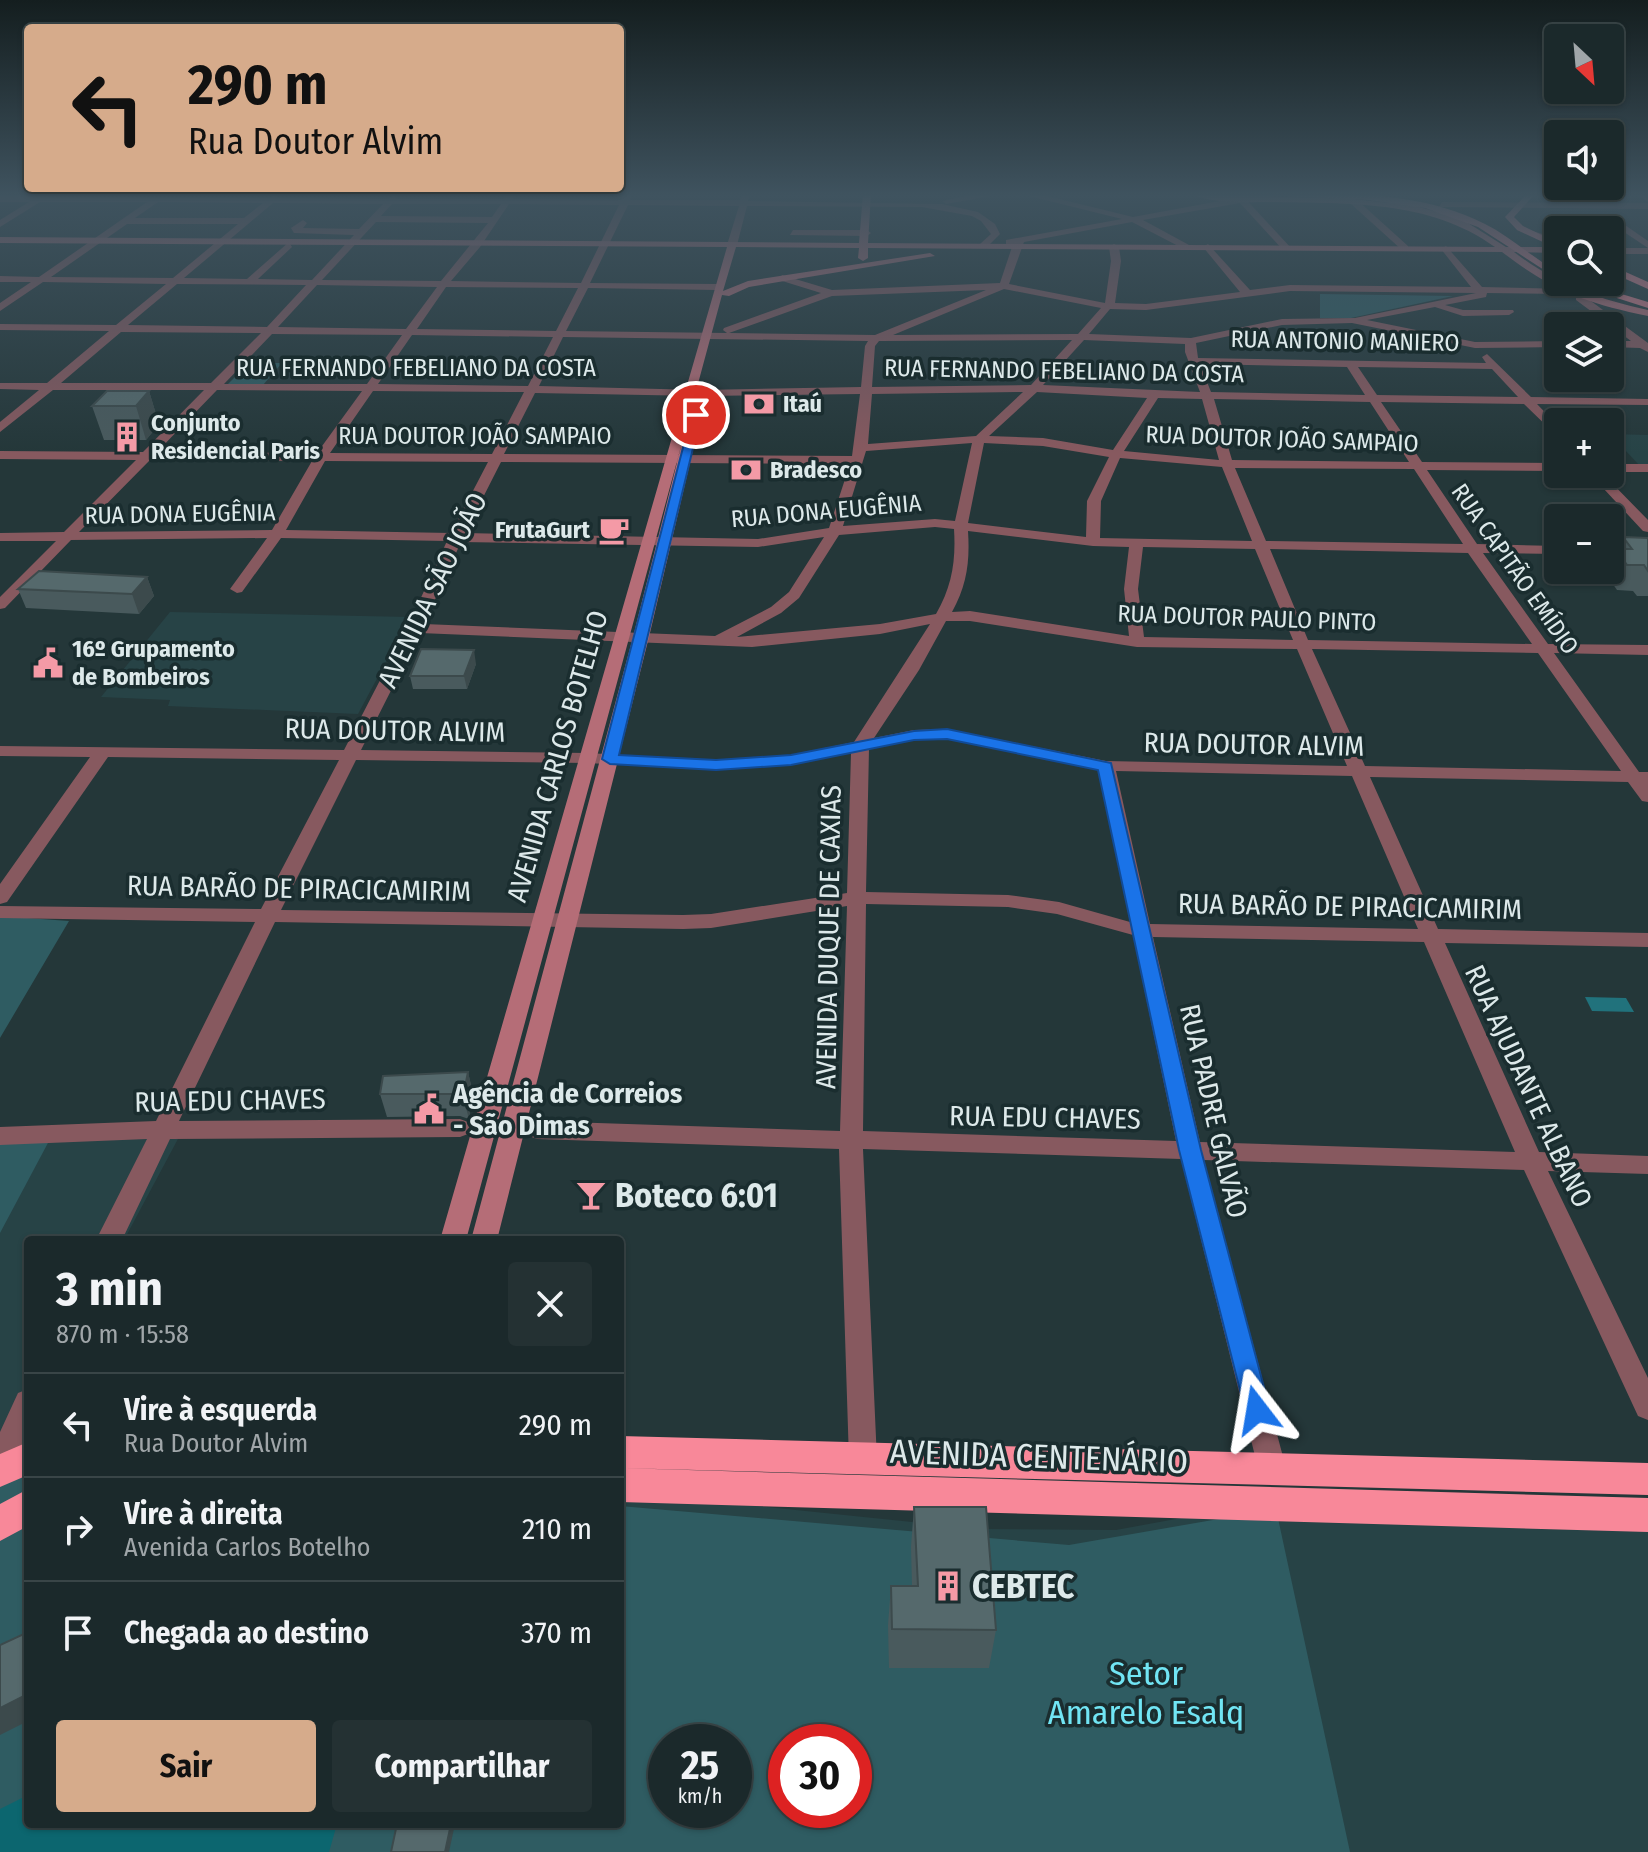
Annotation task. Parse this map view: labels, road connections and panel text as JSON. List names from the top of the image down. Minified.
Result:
{"streets":{"highway":["AVENIDA CENTENÁRIO"],"main road":["AVENIDA CARLOS BOTELHO"],"street":["RUA ANTONIO MANIERO","RUA FERNANDO FEBELIANO DA COSTA","RUA DOUTOR JOÃO SAMPAIO","RUA DONA EUGÊNIA","RUA CAPITÃO EMÍDIO","AVENIDA SÃO JOÃO","RUA DOUTOR PAULO PINTO","RUA DOUTOR ALVIM","RUA BARÃO DE PIRACICAMIRIM","AVENIDA DUQUE DE CAXIAS","RUA AJUDANTE ALBANO","RUA EDU CHAVES","RUA PADRE GALVÃO"]},"crossings":[["RUA ANTONIO MANIERO","RUA CAPITÃO EMÍDIO"],["RUA ANTONIO MANIERO","RUA AJUDANTE ALBANO"],["RUA FERNANDO FEBELIANO DA COSTA","RUA CAPITÃO EMÍDIO"],["RUA FERNANDO FEBELIANO DA COSTA","AVENIDA SÃO JOÃO"],["RUA FERNANDO FEBELIANO DA COSTA","AVENIDA CARLOS BOTELHO"],["RUA FERNANDO FEBELIANO DA COSTA","RUA AJUDANTE ALBANO"],["RUA DOUTOR JOÃO SAMPAIO","RUA CAPITÃO EMÍDIO"],["RUA DOUTOR JOÃO SAMPAIO","AVENIDA SÃO JOÃO"],["RUA DOUTOR JOÃO SAMPAIO","AVENIDA CARLOS BOTELHO"],["RUA DOUTOR JOÃO SAMPAIO","AVENIDA DUQUE DE CAXIAS"],["RUA DOUTOR JOÃO SAMPAIO","RUA AJUDANTE ALBANO"],["RUA DONA EUGÊNIA","RUA CAPITÃO EMÍDIO"],["RUA DONA EUGÊNIA","AVENIDA SÃO JOÃO"],["RUA DONA EUGÊNIA","AVENIDA CARLOS BOTELHO"],["RUA DONA EUGÊNIA","AVENIDA DUQUE DE CAXIAS"],["RUA DONA EUGÊNIA","RUA AJUDANTE ALBANO"],["RUA CAPITÃO EMÍDIO","RUA DOUTOR PAULO PINTO"],["RUA CAPITÃO EMÍDIO","RUA DOUTOR ALVIM"],["AVENIDA SÃO JOÃO","RUA DOUTOR PAULO PINTO"],["AVENIDA SÃO JOÃO","RUA DOUTOR ALVIM"],["AVENIDA SÃO JOÃO","RUA BARÃO DE PIRACICAMIRIM"],["AVENIDA SÃO JOÃO","RUA EDU CHAVES"],["RUA DOUTOR PAULO PINTO","AVENIDA CARLOS BOTELHO"],["RUA DOUTOR PAULO PINTO","AVENIDA DUQUE DE CAXIAS"],["RUA DOUTOR PAULO PINTO","RUA AJUDANTE ALBANO"],["RUA DOUTOR ALVIM","AVENIDA CARLOS BOTELHO"],["RUA DOUTOR ALVIM","AVENIDA DUQUE DE CAXIAS"],["RUA DOUTOR ALVIM","RUA AJUDANTE ALBANO"],["RUA DOUTOR ALVIM","RUA PADRE GALVÃO"],["AVENIDA CARLOS BOTELHO","RUA BARÃO DE PIRACICAMIRIM"],["RUA BARÃO DE PIRACICAMIRIM","AVENIDA DUQUE DE CAXIAS"],["RUA BARÃO DE PIRACICAMIRIM","RUA AJUDANTE ALBANO"],["RUA BARÃO DE PIRACICAMIRIM","RUA PADRE GALVÃO"],["AVENIDA DUQUE DE CAXIAS","RUA EDU CHAVES"],["AVENIDA DUQUE DE CAXIAS","AVENIDA CENTENÁRIO"],["RUA AJUDANTE ALBANO","RUA EDU CHAVES"],["RUA EDU CHAVES","RUA PADRE GALVÃO"],["RUA PADRE GALVÃO","AVENIDA CENTENÁRIO"]],"parks":["Setor Amarelo Esalq"],"places":{"bank":["Itaú","Bradesco"],"building":["Conjunto Residencial Paris","CEBTEC"],"cafe":["FrutaGurt"],"public building":["16º Grupamento de Bombeiros","Agência de Correios - São Dimas"],"bar":["Boteco 6:01"]},"north":"bottom right","page":{"map_buttons":["+","−"],"turn":["290 m","Rua Doutor Alvim"],"heading":["3 min","870 m · 15:58"],"list":[{"name":"Vire à esquerda","note":"Rua Doutor Alvim","value":"290 m"},{"name":"Vire à direita","note":"Avenida Carlos Botelho","value":"210 m"},{"name":"Chegada ao destino","value":"370 m"}],"buttons":["Sair","Compartilhar"],"speed":"25 km/h","limit":"30"}}
